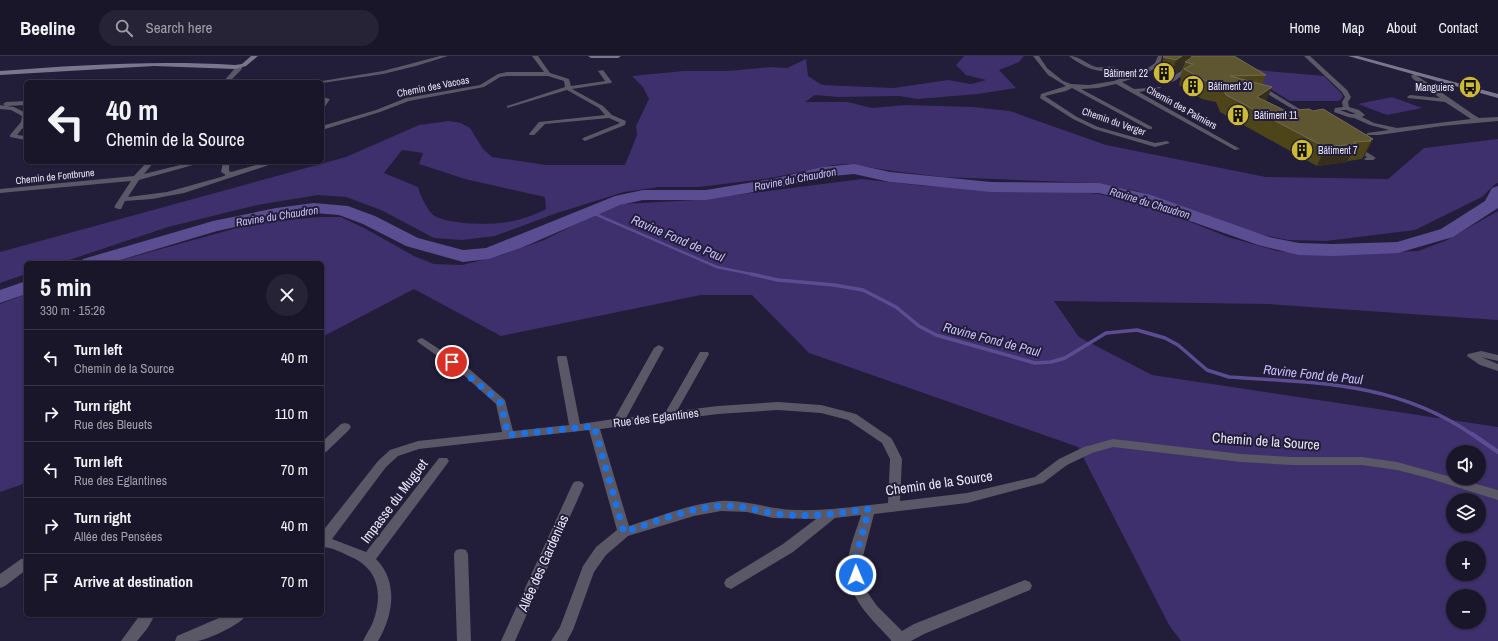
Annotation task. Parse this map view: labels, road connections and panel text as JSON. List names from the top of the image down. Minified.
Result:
{"streets":{"street":["Chemin des Vacoas","Chemin des Palmiers","Chemin du Verger","Chemin de Fontbrune","Rue des Eglantines","Chemin de la Source","Impasse du Muguet","Allée des Gardenias"]},"crossings":[["Rue des Eglantines","Chemin de la Source"]],"water":["Ravine du Chaudron","Ravine Fond de Paul"],"places":{"building":["Bâtiment 22","Bâtiment 20","Bâtiment 11","Bâtiment 7"],"bus stop":["Manguiers"]},"page":{"header":"Beeline","search":"Search here","nav":["Home","Map","About","Contact"],"turn":["40 m","Chemin de la Source"],"heading":["5 min","330 m · 15:26"],"list":[{"name":"Turn left","note":"Chemin de la Source","value":"40 m"},{"name":"Turn right","note":"Rue des Bleuets","value":"110 m"},{"name":"Turn left","note":"Rue des Eglantines","value":"70 m"},{"name":"Turn right","note":"Allée des Pensées","value":"40 m"},{"name":"Arrive at destination","value":"70 m"}],"map_buttons":["+","−"]}}
